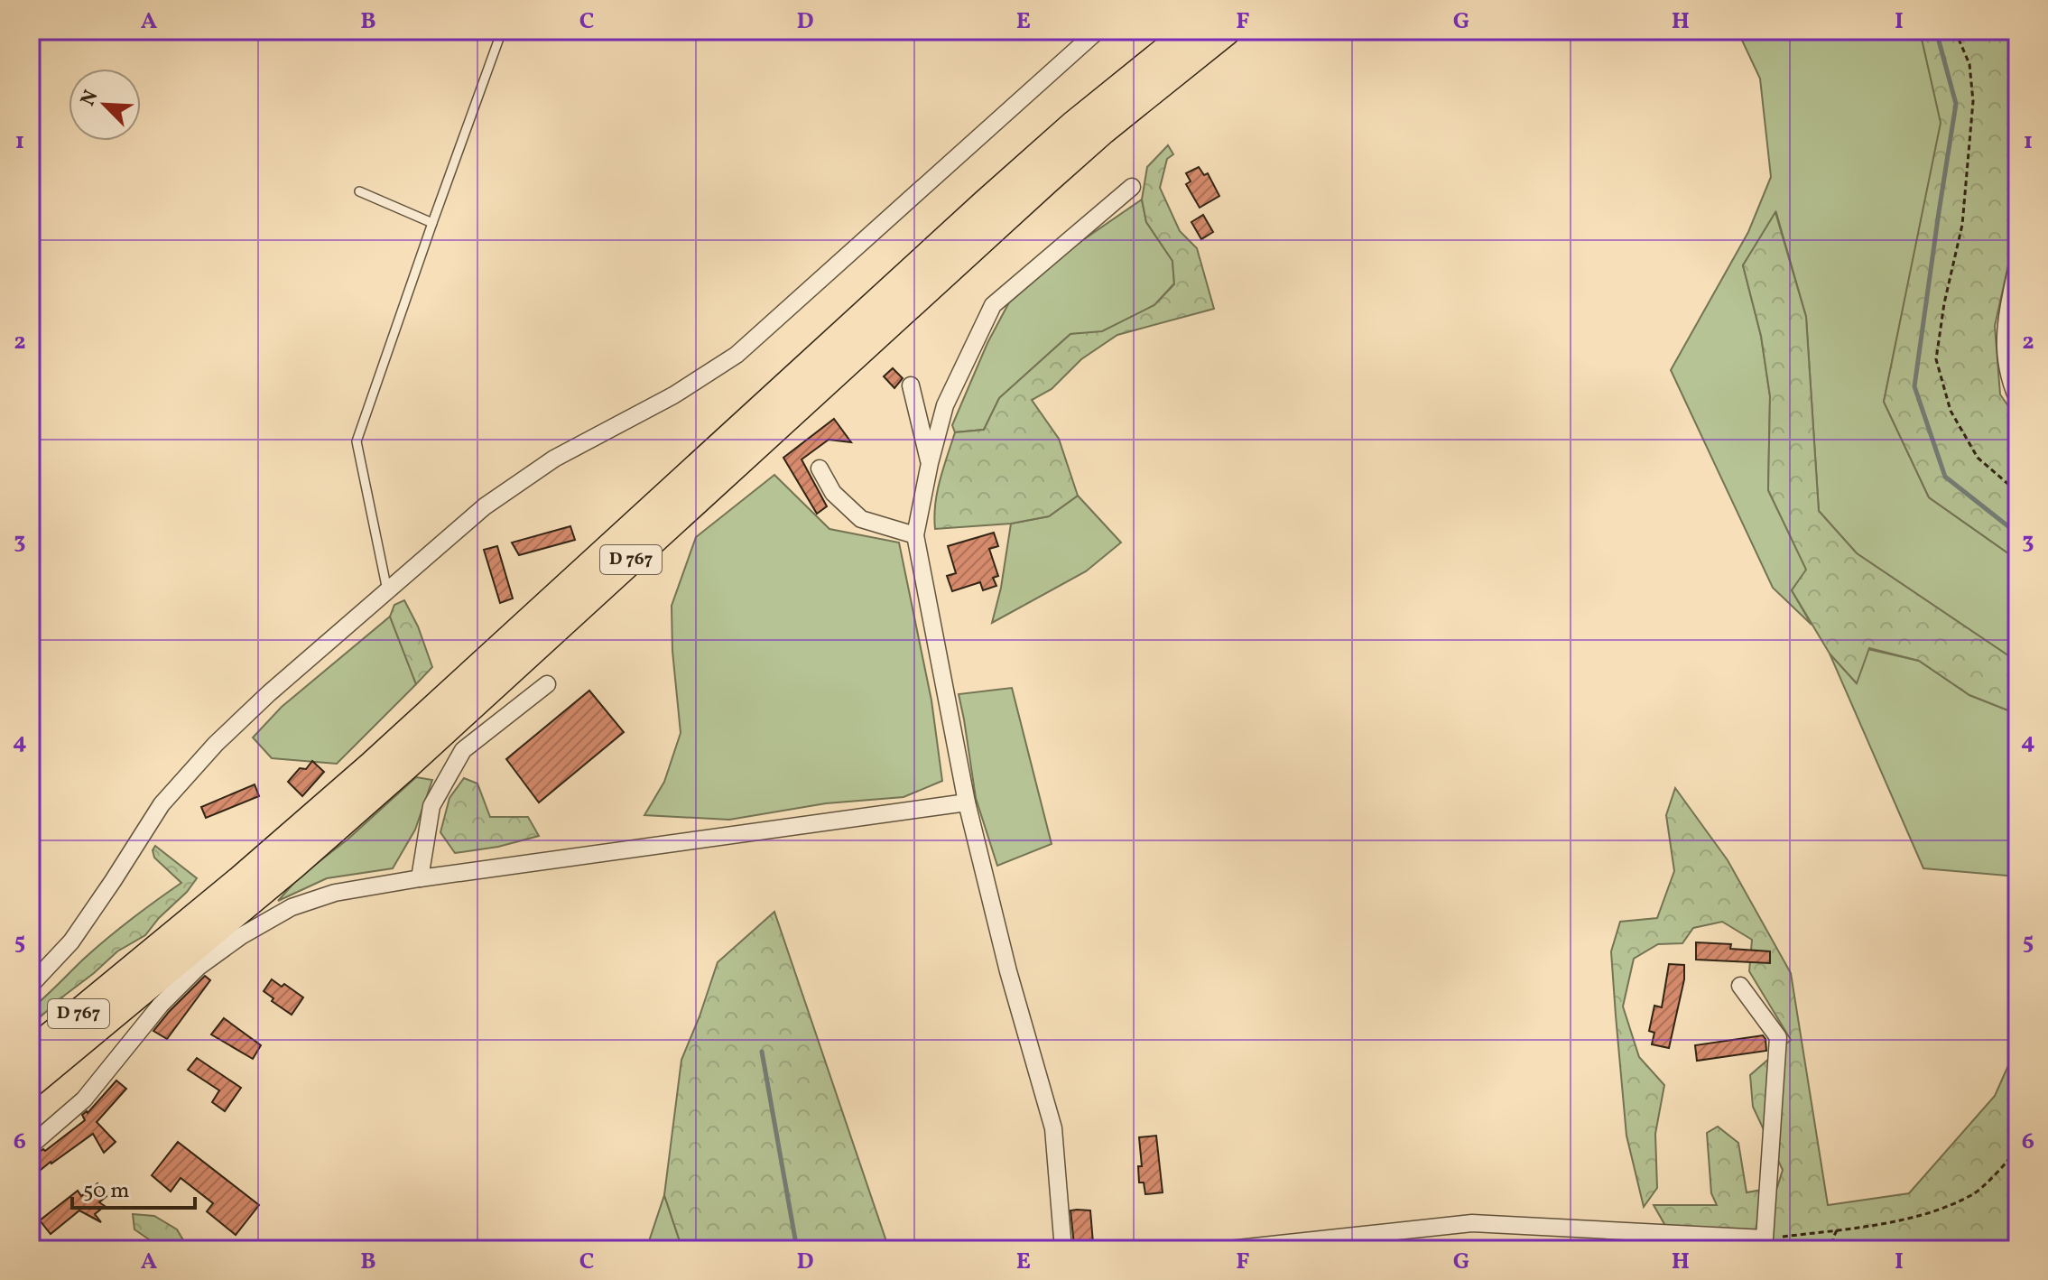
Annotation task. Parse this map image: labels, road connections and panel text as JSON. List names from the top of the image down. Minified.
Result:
{"streets":{"highway":["D 767"]},"scale_bar":"50 m","north":"top left","grid":{"columns":["A","B","C","D","E","F","G","H","I"],"rows":["1","2","3","4","5","6"]}}
